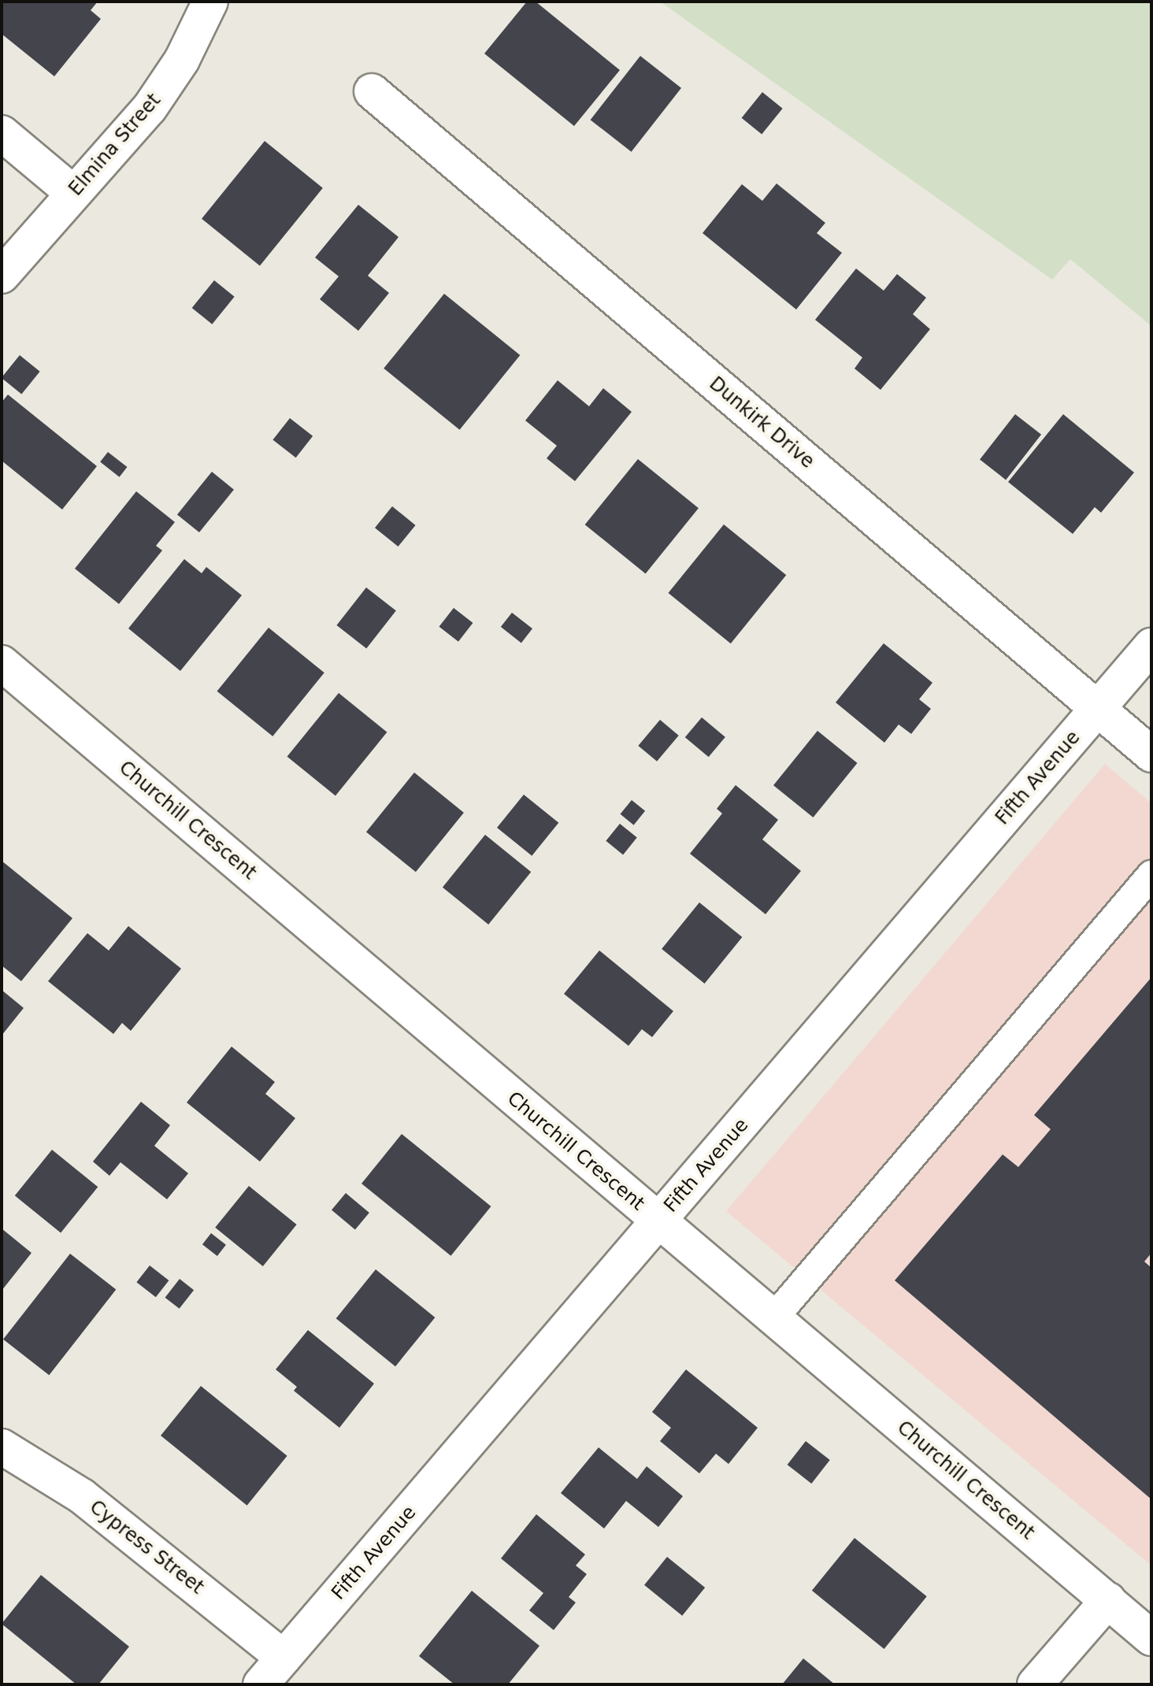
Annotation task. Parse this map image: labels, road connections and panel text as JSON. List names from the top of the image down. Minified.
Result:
{"streets":{"street":["Elmina Street","Dunkirk Drive","Fifth Avenue","Churchill Crescent","Cypress Street"]},"crossings":[["Dunkirk Drive","Fifth Avenue"],["Fifth Avenue","Churchill Crescent"],["Fifth Avenue","Cypress Street"]]}
